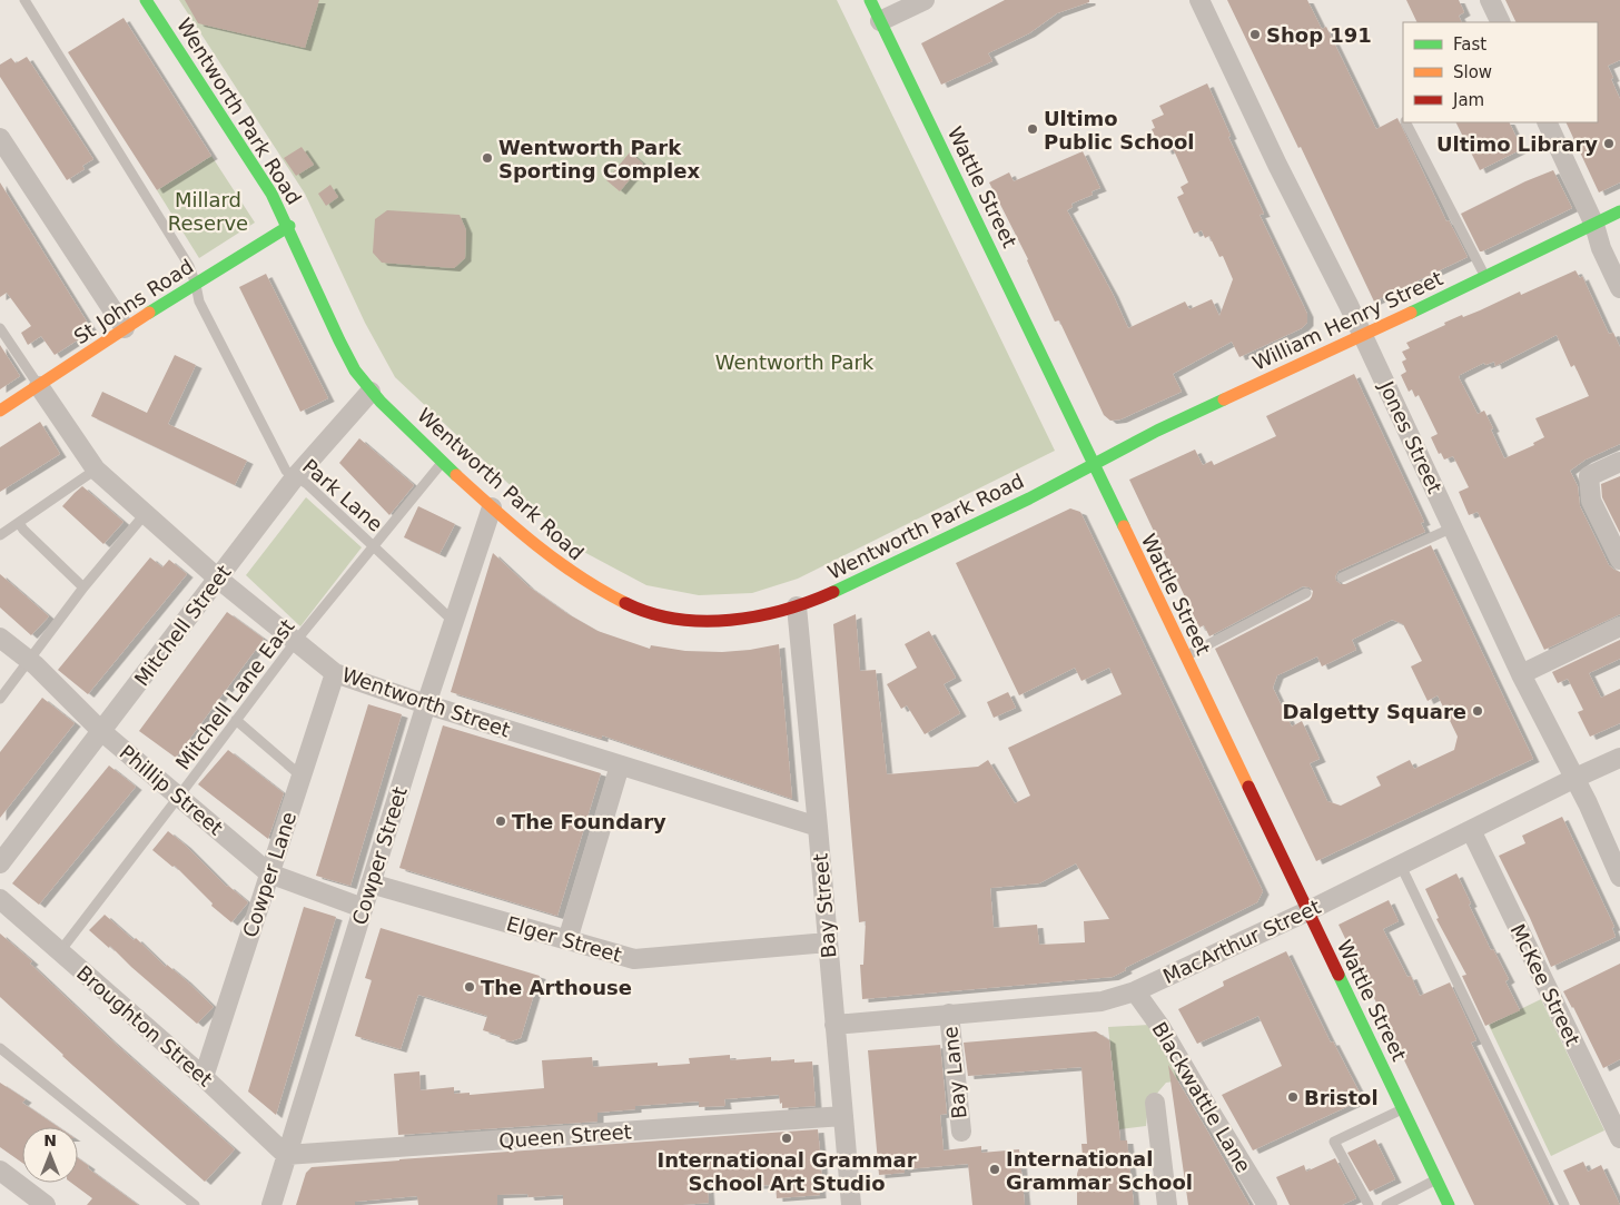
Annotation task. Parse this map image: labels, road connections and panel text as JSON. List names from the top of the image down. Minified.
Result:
{"streets":{"main road":["Wentworth Park Road","Wattle Street","St Johns Road","William Henry Street"],"street":["Jones Street","Mitchell Street","Wentworth Street","Phillip Street","Cowper Street","Cowper Lane","Bay Street","Elger Street","MacArthur Street","McKee Street","Broughton Street","Bay Lane","Blackwattle Lane","Queen Street"],"lane":["Park Lane","Mitchell Lane East"]},"crossings":[["Wentworth Park Road","Wattle Street"],["Wentworth Park Road","St Johns Road"],["Wentworth Park Road","William Henry Street"],["Wentworth Park Road","Mitchell Street"],["Wentworth Park Road","Mitchell Lane East"],["Wentworth Park Road","Cowper Street"],["Wentworth Park Road","Bay Street"],["Wattle Street","William Henry Street"],["Wattle Street","MacArthur Street"],["St Johns Road","Park Lane"],["St Johns Road","Wentworth Street"],["William Henry Street","Jones Street"],["Jones Street","MacArthur Street"],["Park Lane","Mitchell Street"],["Park Lane","Mitchell Lane East"],["Park Lane","Cowper Street"],["Mitchell Street","Wentworth Street"],["Mitchell Street","Phillip Street"],["Mitchell Lane East","Wentworth Street"],["Mitchell Lane East","Phillip Street"],["Mitchell Lane East","Broughton Street"],["Wentworth Street","Cowper Street"],["Wentworth Street","Cowper Lane"],["Wentworth Street","Bay Street"],["Phillip Street","Cowper Street"],["Phillip Street","Cowper Lane"],["Cowper Street","Elger Street"],["Cowper Street","Broughton Street"],["Cowper Street","Queen Street"],["Cowper Lane","Broughton Street"],["Bay Street","Elger Street"],["Bay Street","MacArthur Street"],["Bay Street","Queen Street"],["MacArthur Street","McKee Street"],["MacArthur Street","Bay Lane"],["MacArthur Street","Blackwattle Lane"],["Broughton Street","Queen Street"]],"parks":["Millard Reserve","Wentworth Park"],"places":["Shop 191","Ultimo Public School","Ultimo Library","Wentworth Park Sporting Complex","Dalgetty Square","The Foundary","The Arthouse","Bristol","International Grammar School Art Studio","International Grammar School"],"legend":["Fast","Slow","Jam"],"north":"top"}
